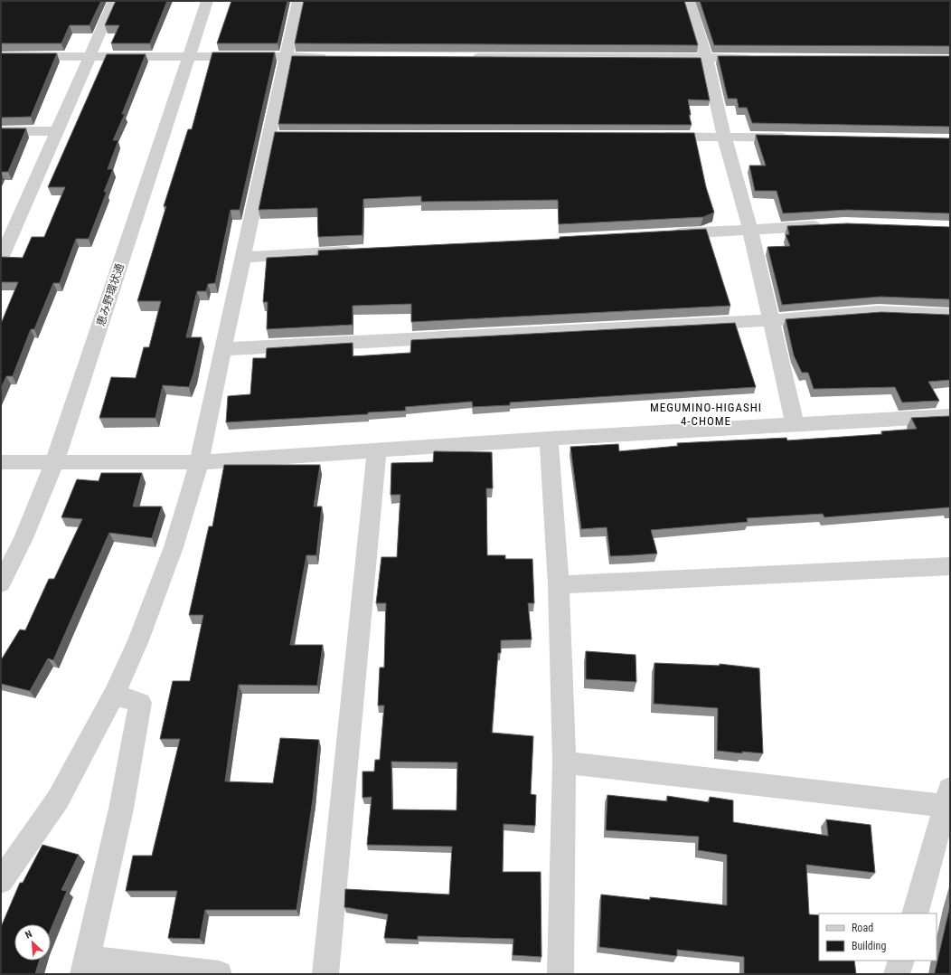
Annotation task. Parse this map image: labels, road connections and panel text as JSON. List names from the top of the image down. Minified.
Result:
{"streets":{"street":["恵み野環状通"]},"districts":["MEGUMINO-HIGASHI 4-CHOME"],"legend":["Road","Building"],"north":"top left"}
